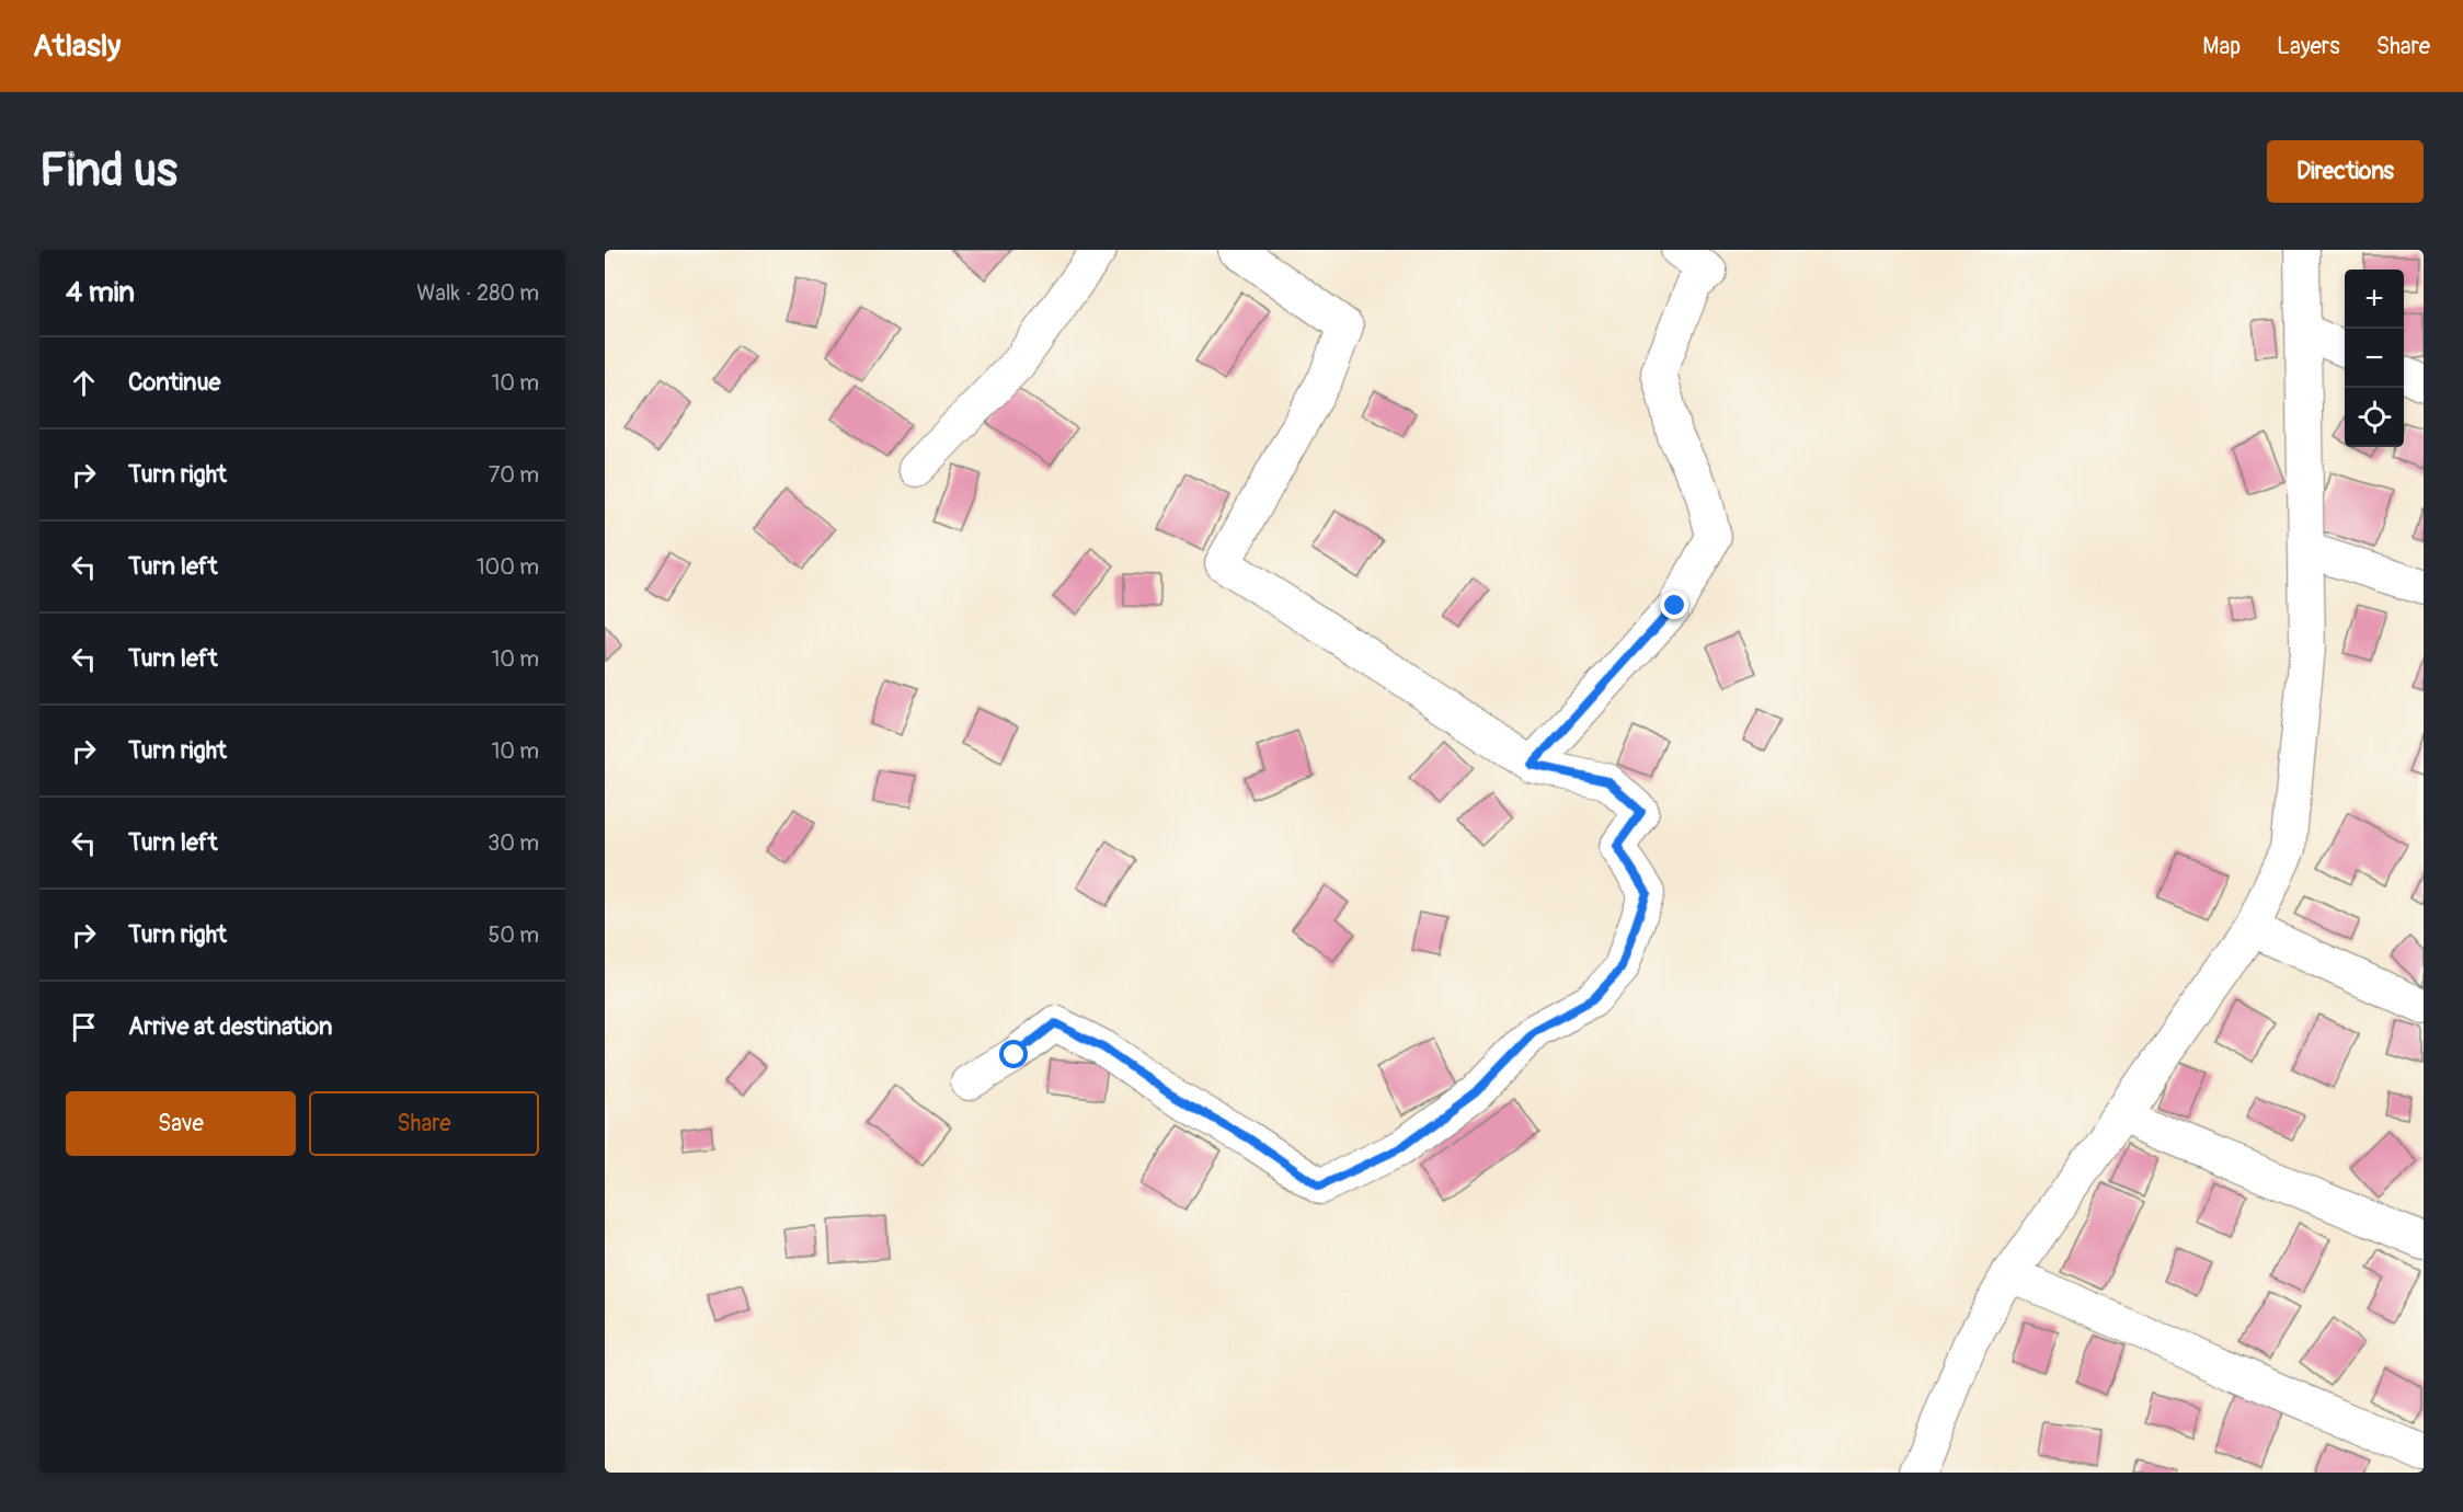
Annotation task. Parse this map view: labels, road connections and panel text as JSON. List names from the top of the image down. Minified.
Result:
{"page":{"header":"Atlasly","nav":["Map","Layers","Share"],"buttons":["Directions",["Save","Share"]],"title":"Find us","heading":["4 min","Walk · 280 m"],"map_buttons":["+","−"],"list":[["Continue","10 m"],["Turn right","70 m"],["Turn left","100 m"],["Turn left","10 m"],["Turn right","10 m"],["Turn left","30 m"],["Turn right","50 m"],"Arrive at destination"]}}
